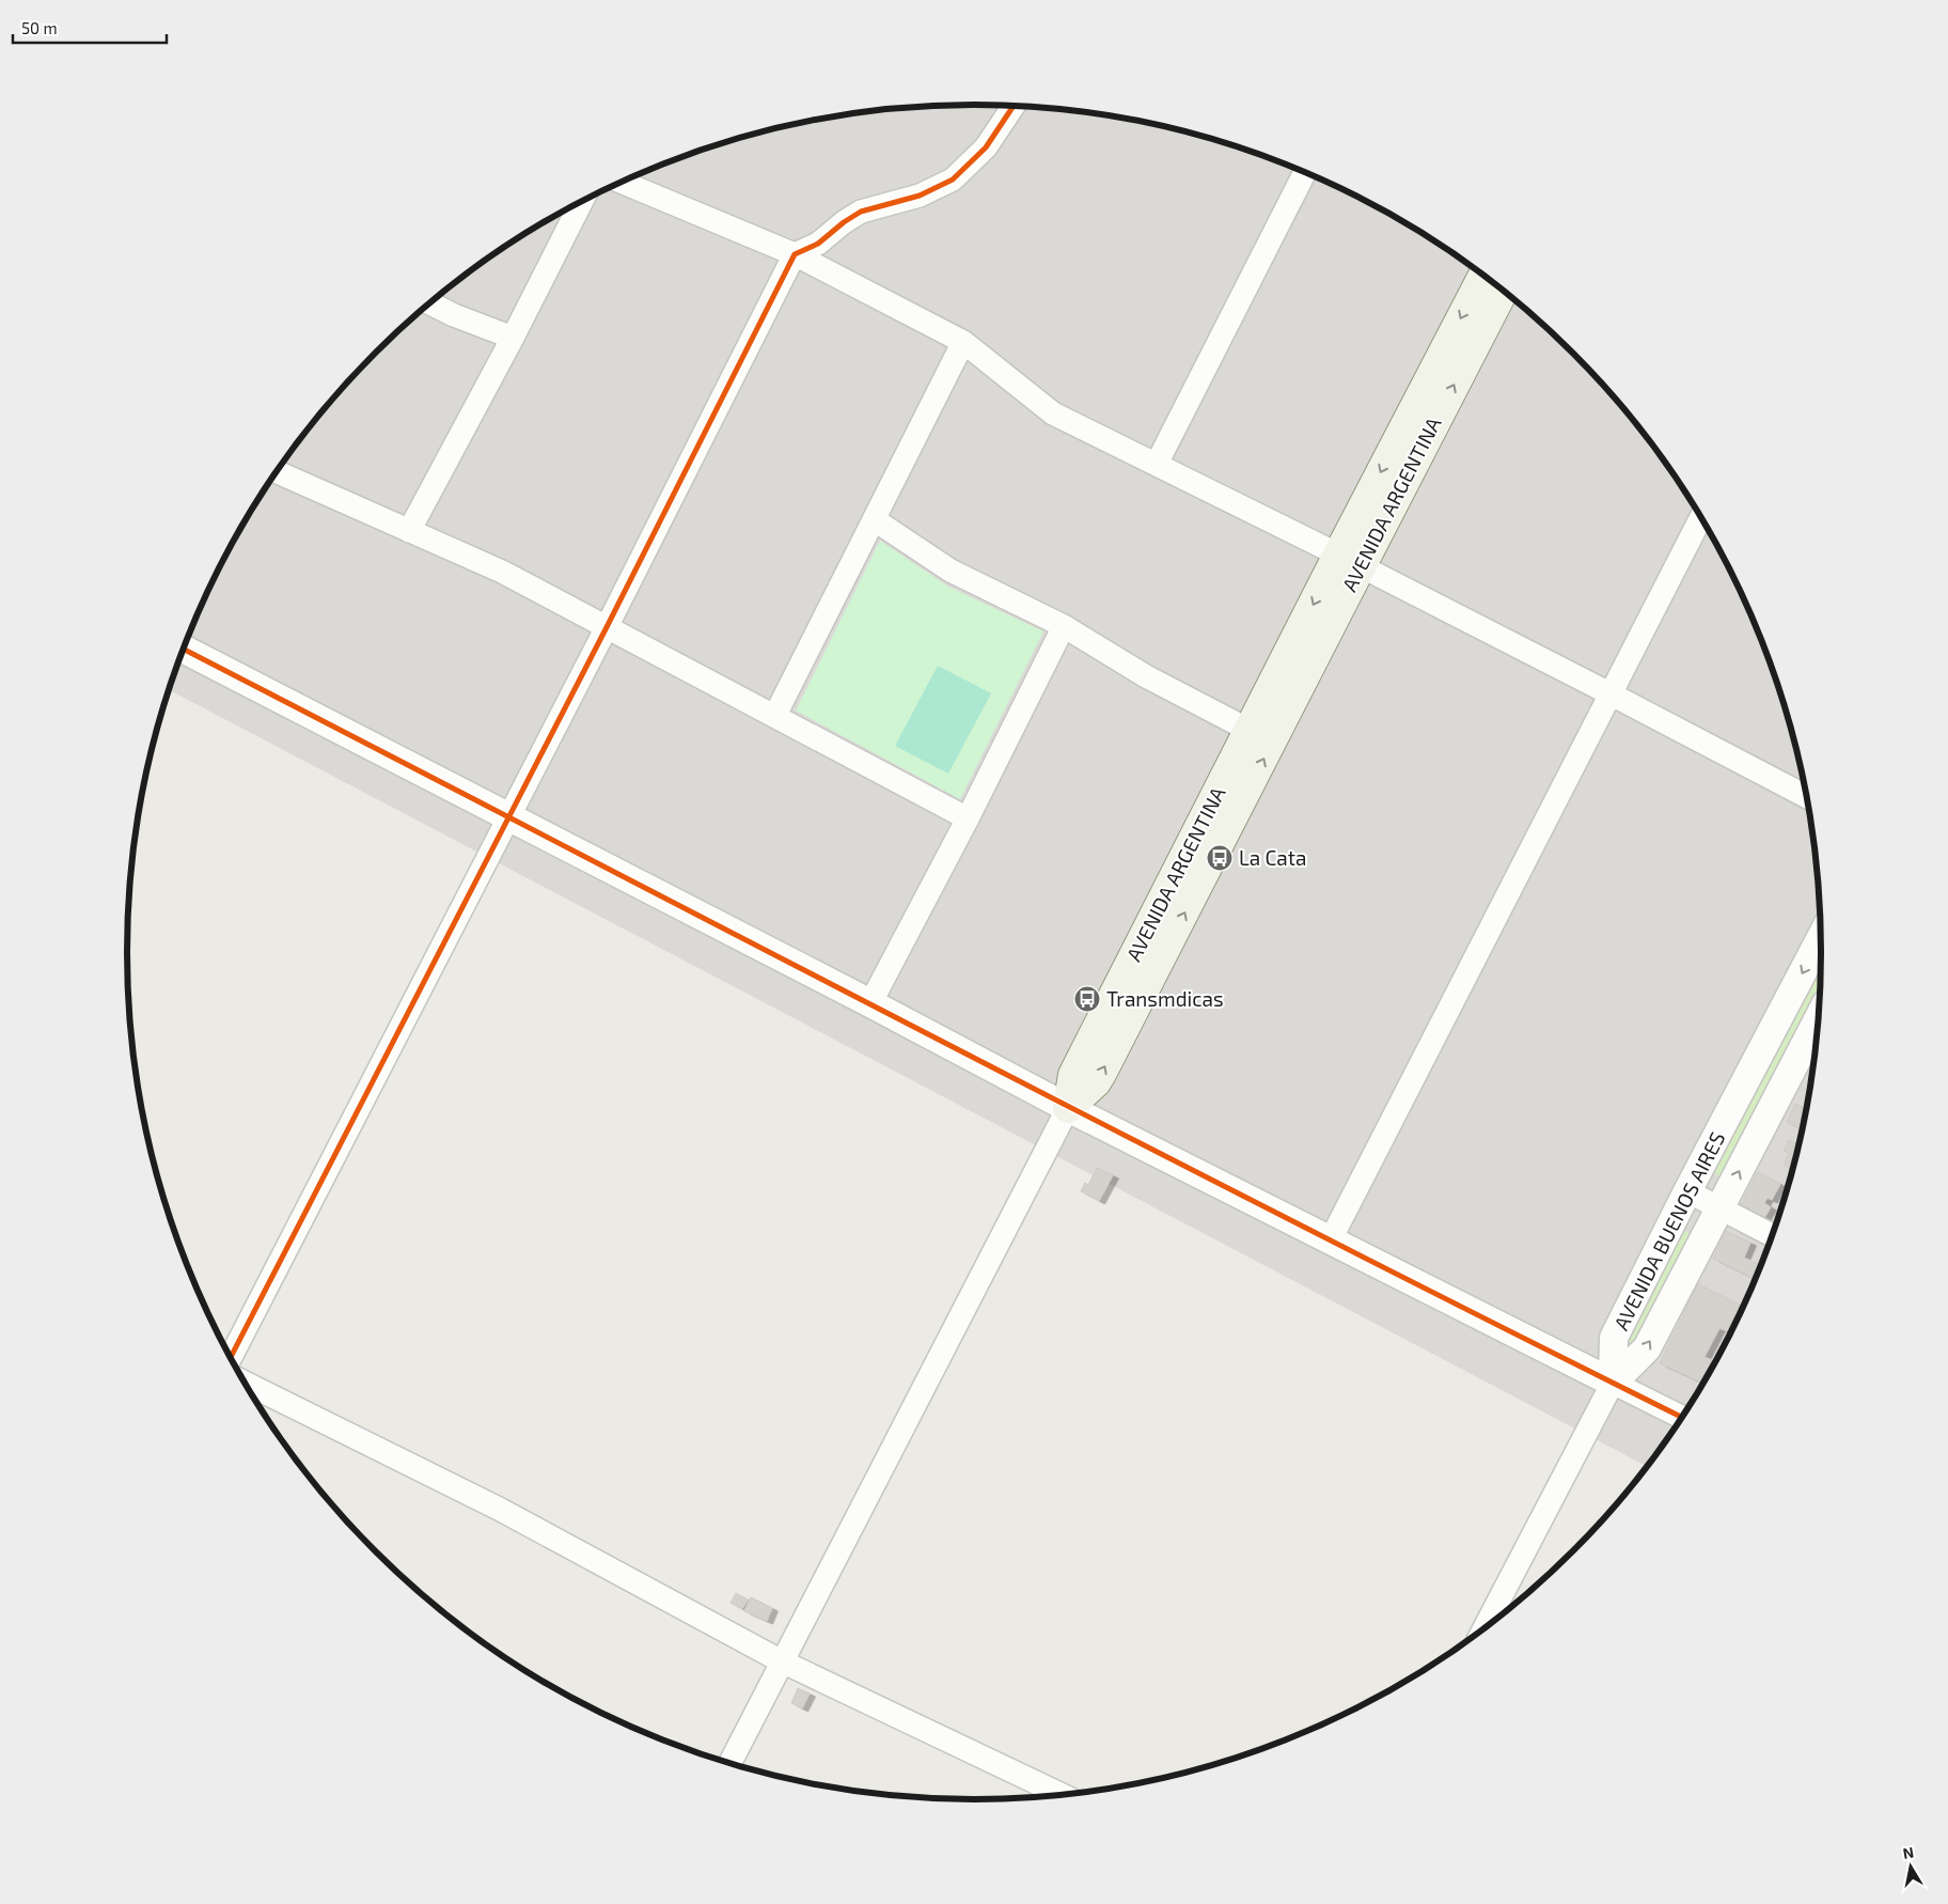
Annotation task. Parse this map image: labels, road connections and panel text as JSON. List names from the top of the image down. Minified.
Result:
{"streets":{"main road":["AVENIDA ARGENTINA"],"street":["AVENIDA BUENOS AIRES"]},"places":{"bus stop":["La Cata","Transmdicas"]},"scale_bar":"50 m","north":"top"}
